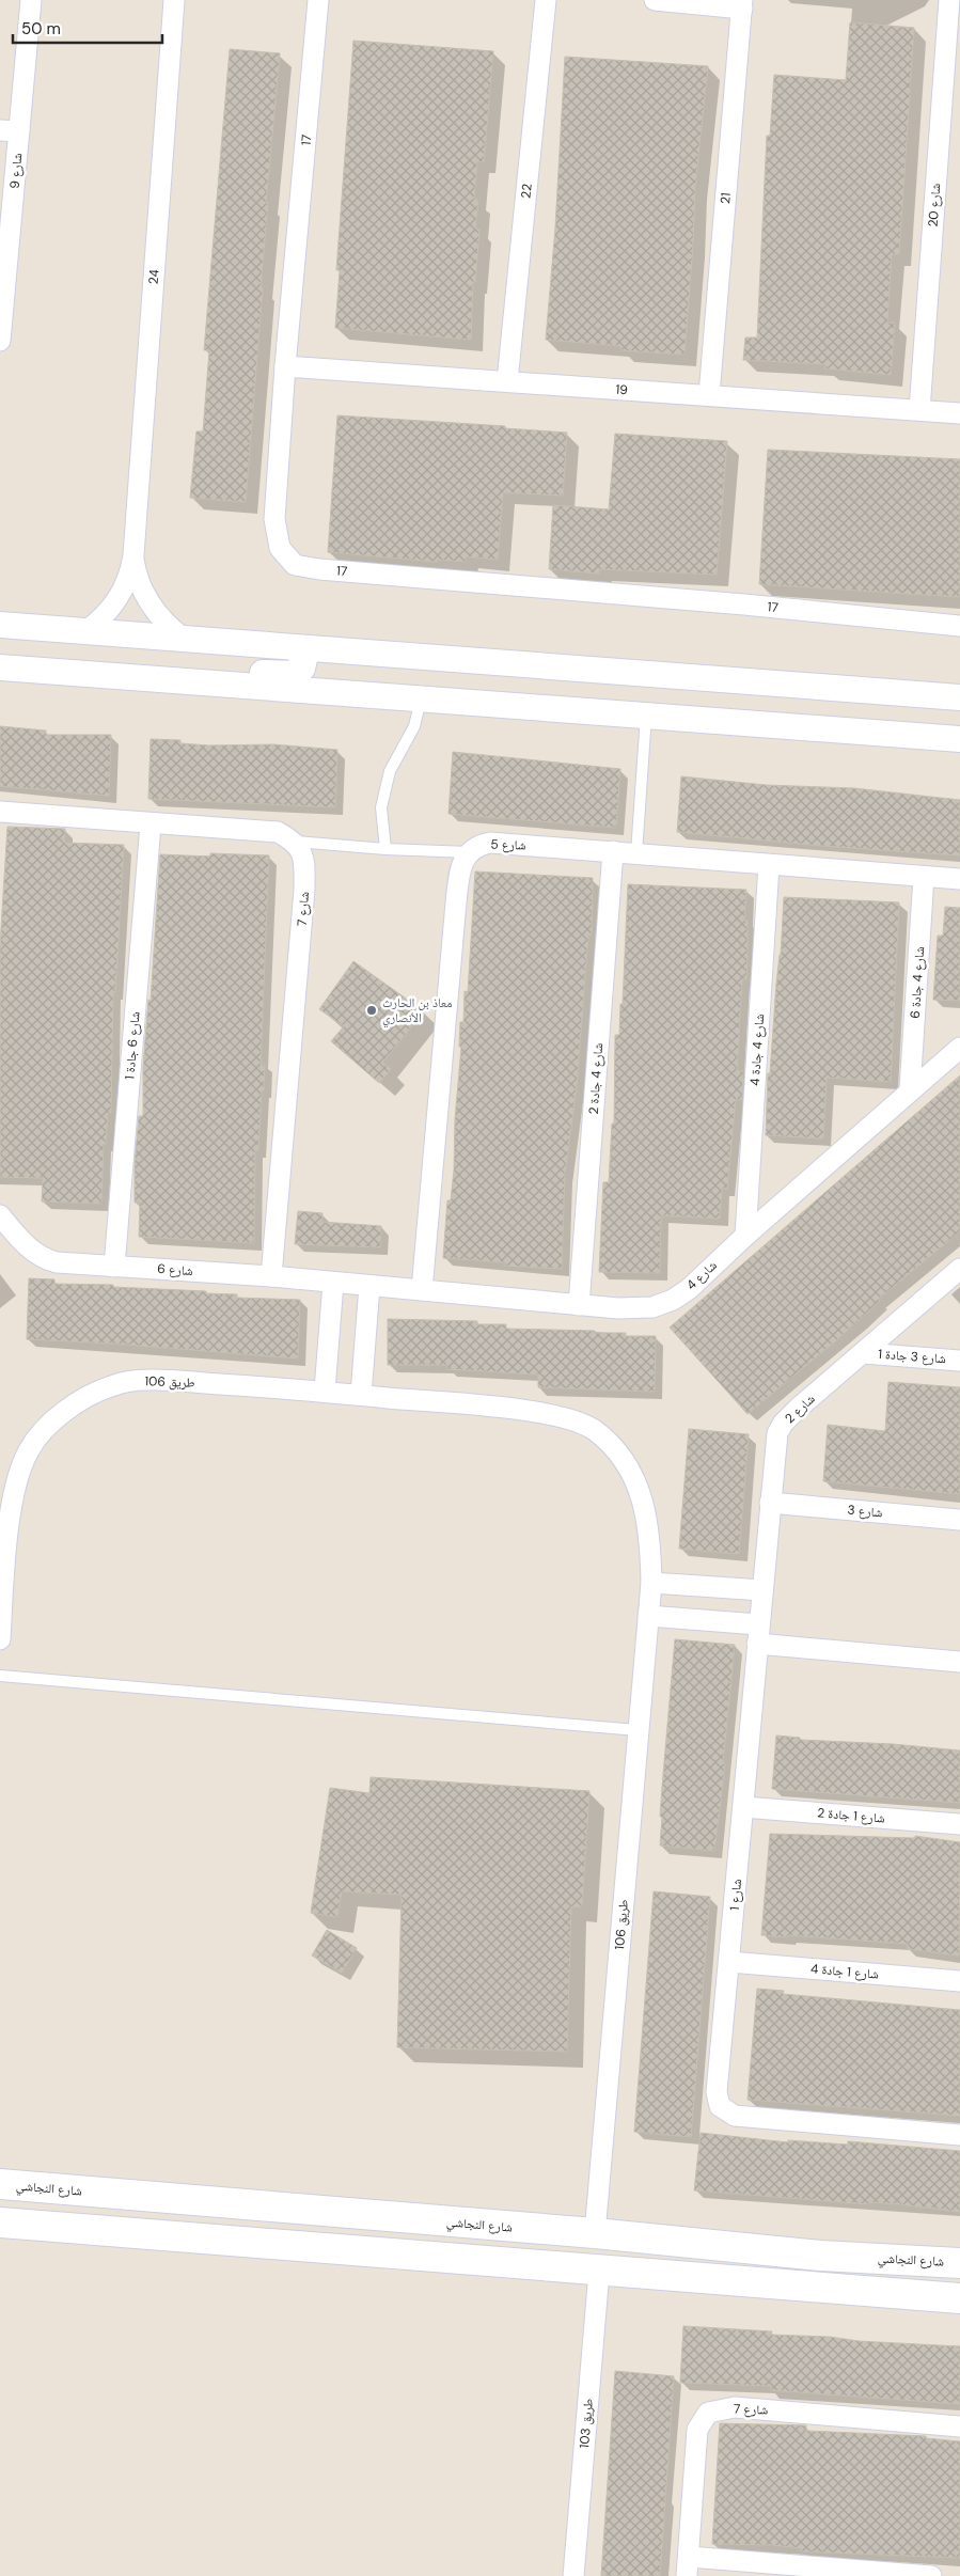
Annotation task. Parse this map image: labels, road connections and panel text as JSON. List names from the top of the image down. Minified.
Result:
{"streets":{"main road":["شارع النجاشي"],"street":["17","شارع 9","22","21","شارع 20","24","19","شارع 5","شارع 7","شارع 4 جادة 6","شارع 6 جادة 1","شارع 4 جادة 4","شارع 4 جادة 2","شارع 6","شارع 4","شارع 3 جادة 1","طريق 106","شارع 2","شارع 3","شارع 1 جادة 2","شارع 1","شارع 1 جادة 4","طريق 103"]},"crossings":[["17","19"],["22","19"],["21","19"],["شارع 20","19"],["شارع 5","شارع 4 جادة 6"],["شارع 5","شارع 4 جادة 4"],["شارع 5","شارع 4 جادة 2"],["شارع 7","شارع 6"],["شارع 4 جادة 6","شارع 4"],["شارع 6 جادة 1","شارع 6"],["شارع 4 جادة 4","شارع 4"],["شارع 4 جادة 2","شارع 4"],["شارع 6","شارع 4"],["شارع 3 جادة 1","شارع 2"],["طريق 106","شارع النجاشي"],["شارع 2","شارع 3"],["شارع 2","شارع 1"],["شارع 1 جادة 2","شارع 1"],["شارع 1","شارع 1 جادة 4"]],"places":["معاذ بن الحارث الأنصاري"],"scale_bar":"50 m"}
